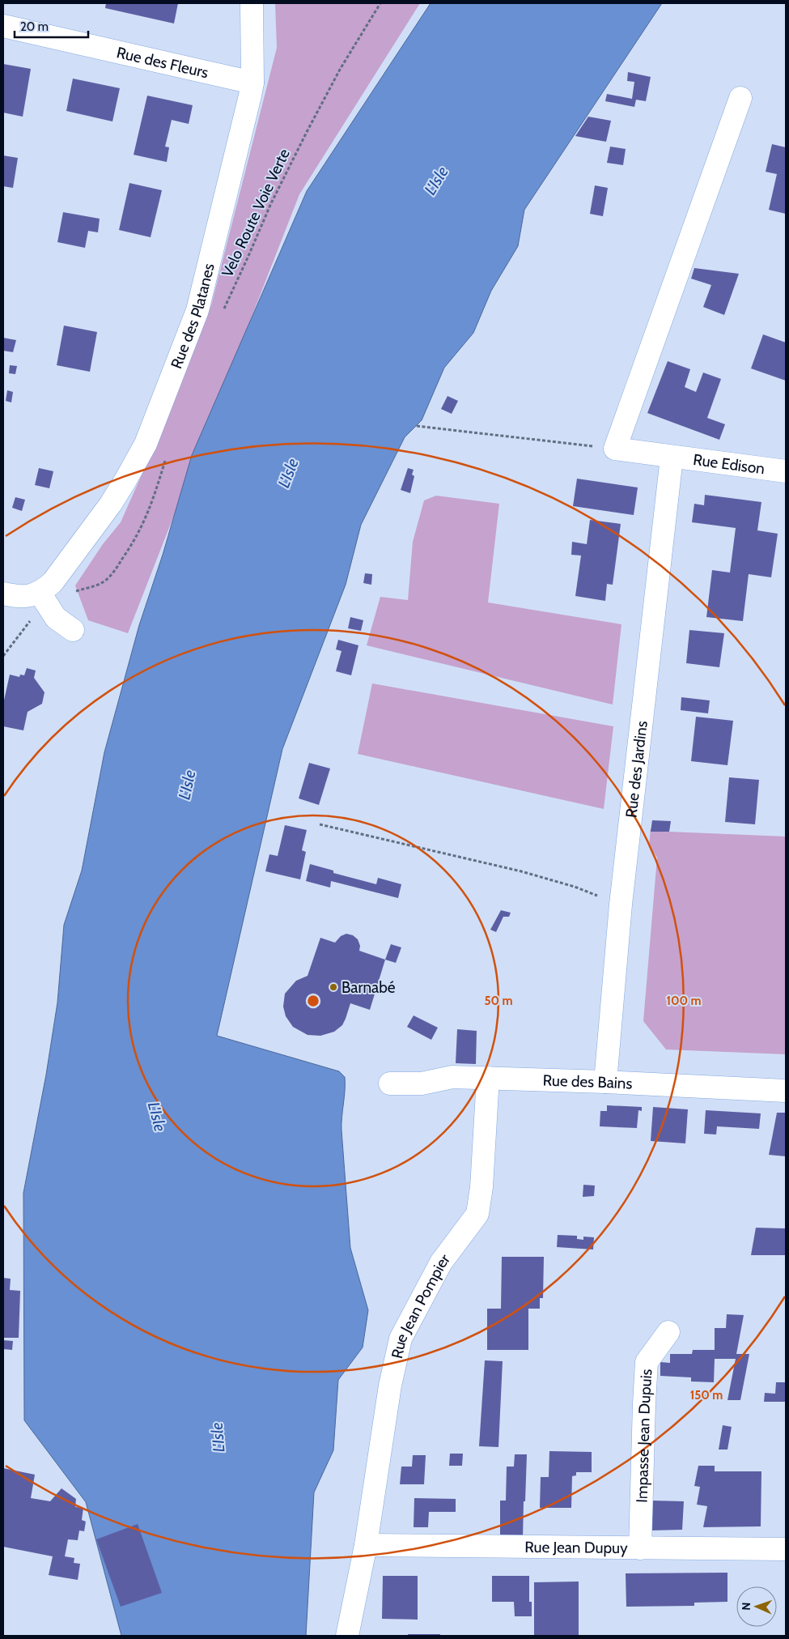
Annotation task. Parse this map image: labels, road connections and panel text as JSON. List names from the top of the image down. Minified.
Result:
{"streets":{"street":["Rue des Fleurs","Rue des Platanes","Rue Edison","Rue des Jardins","Rue des Bains","Rue Jean Pompier","Impasse Jean Dupuis","Rue Jean Dupuy"],"path":["Velo Route Voie Verte"]},"crossings":[["Rue des Fleurs","Rue des Platanes"],["Rue Edison","Rue des Jardins"],["Rue des Jardins","Rue des Bains"],["Rue des Bains","Rue Jean Pompier"],["Rue Jean Pompier","Rue Jean Dupuy"],["Impasse Jean Dupuis","Rue Jean Dupuy"]],"water":["L'Isle"],"places":["Barnabé"],"scale_bar":"20 m","north":"left","rings":["50 m","100 m","150 m"]}
